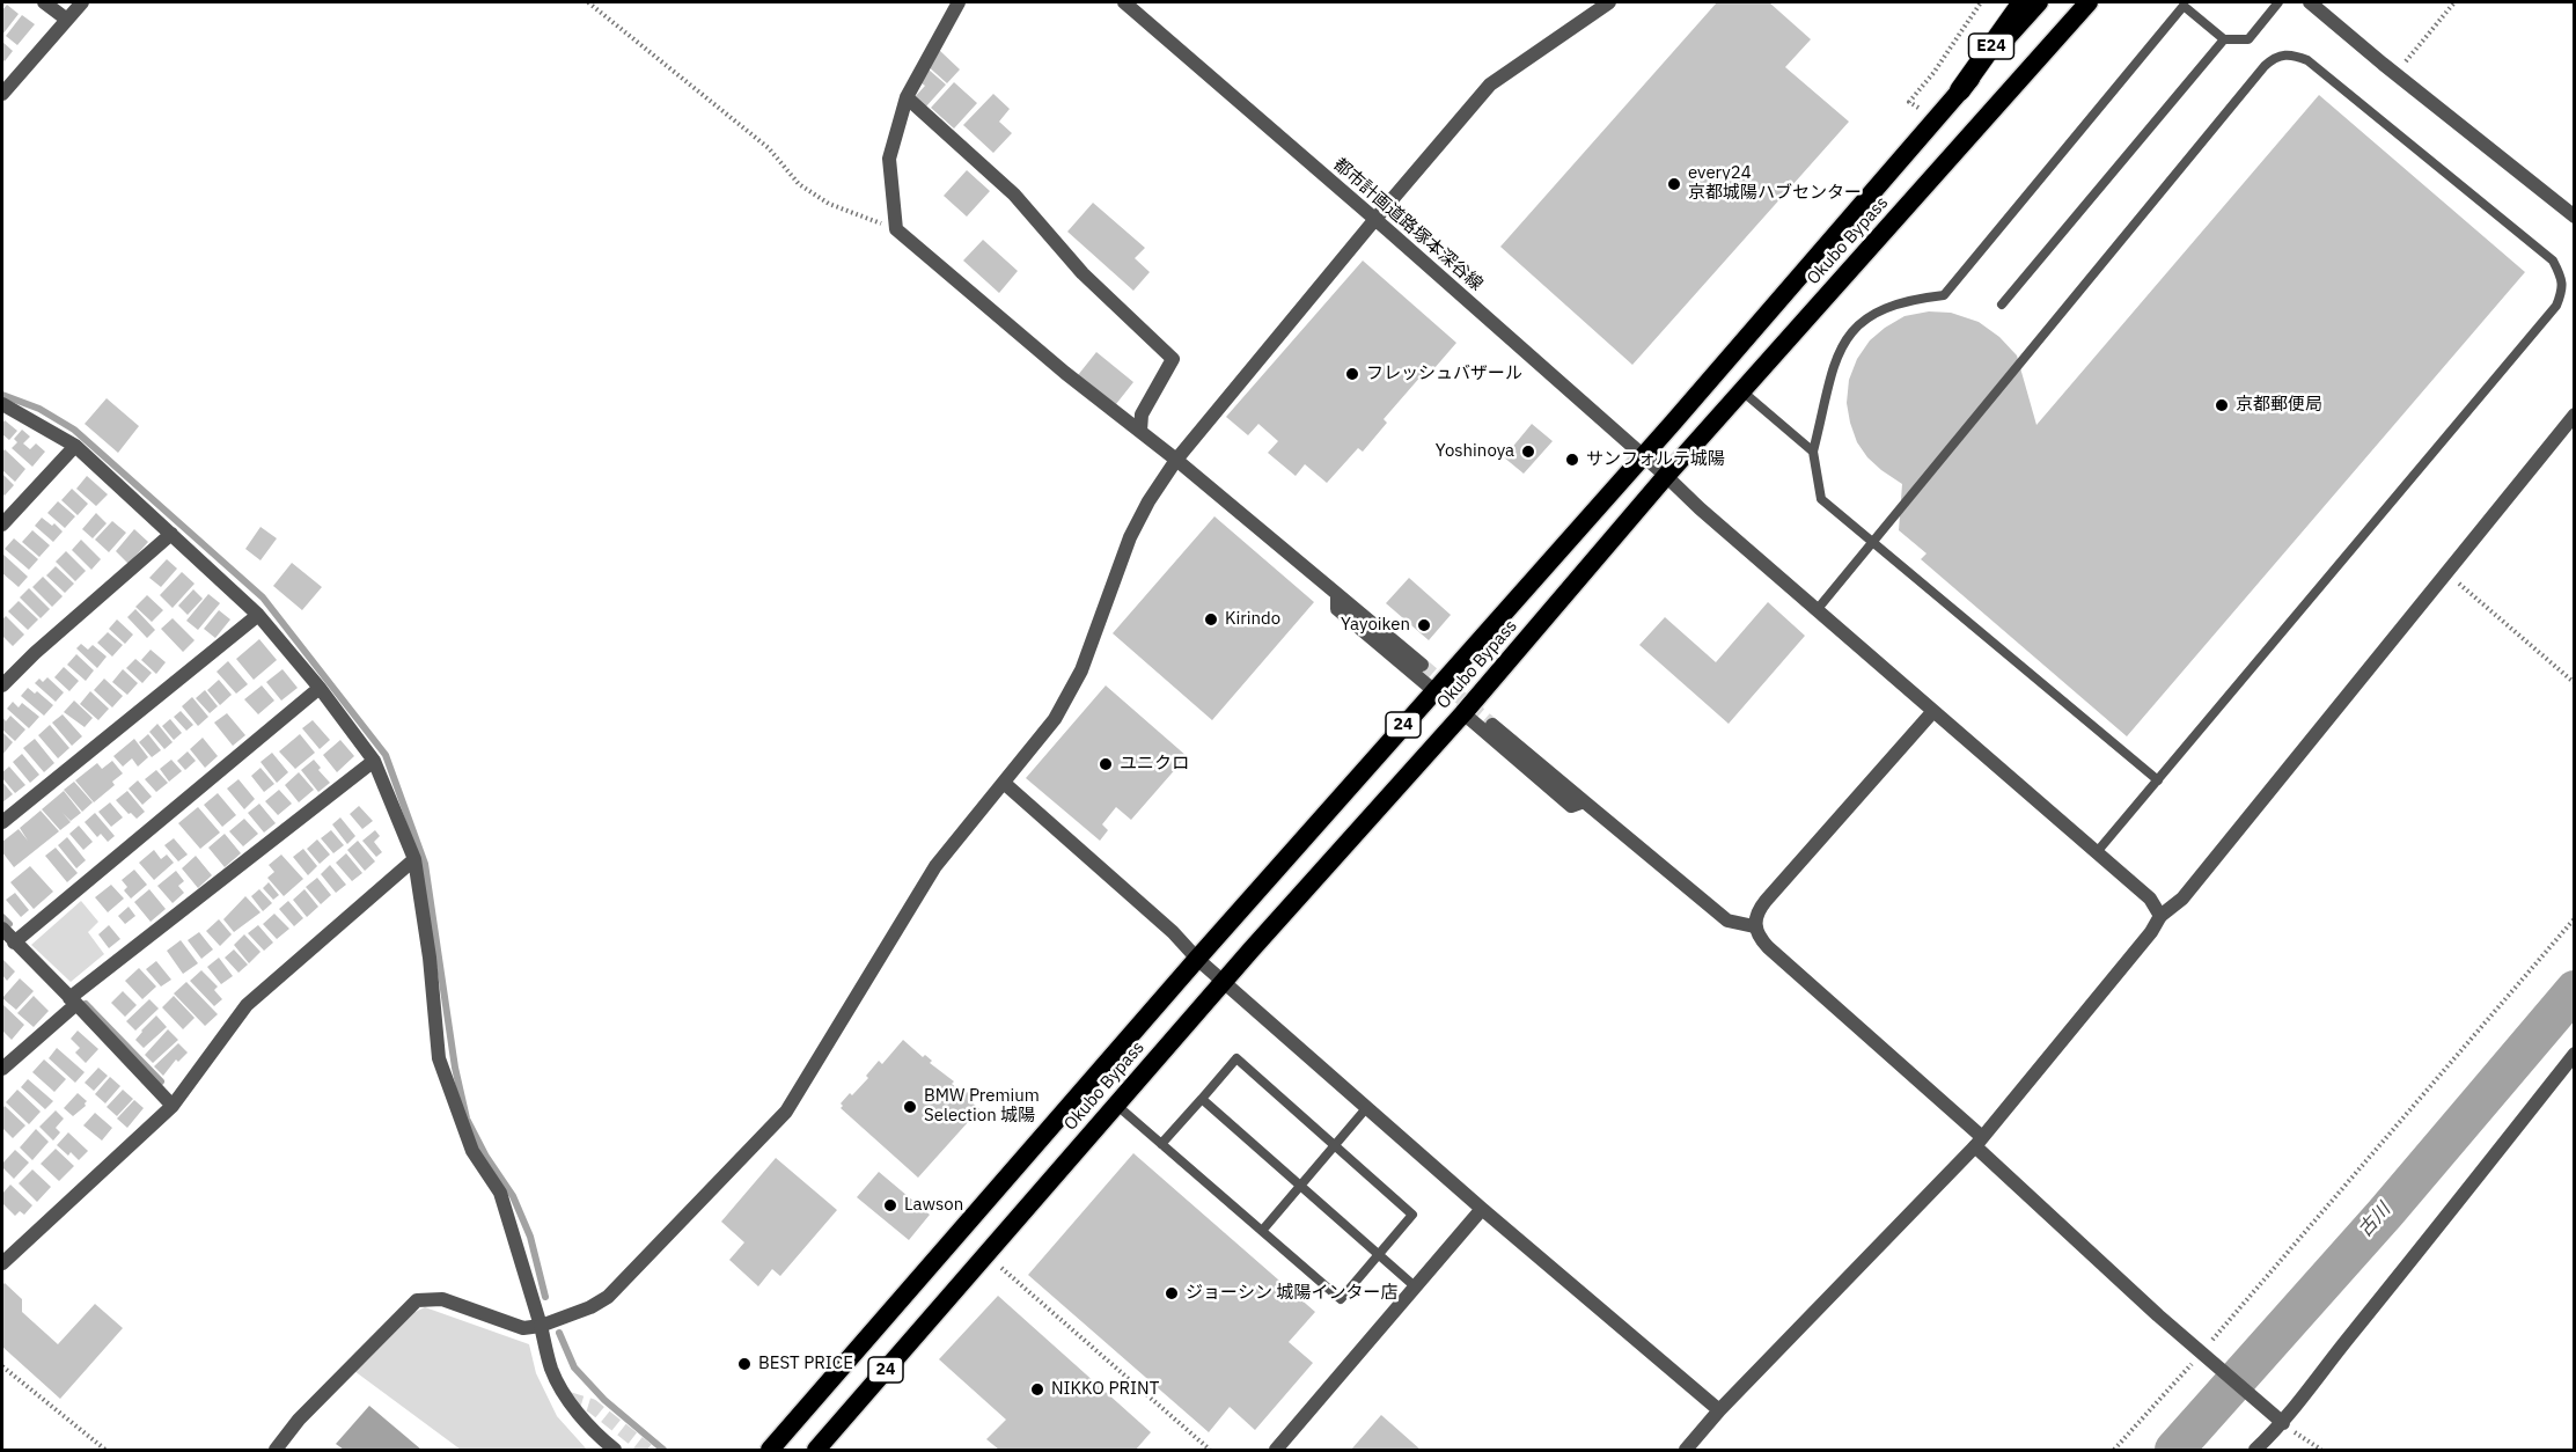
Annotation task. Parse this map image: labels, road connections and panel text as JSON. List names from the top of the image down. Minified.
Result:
{"streets":{"highway":["E24","Okubo Bypass","24"],"street":["都市計画道路塚本深谷線"]},"crossings":[["E24","Okubo Bypass"],["都市計画道路塚本深谷線","Okubo Bypass"]],"water":["古川"],"places":["every24 京都城陽ハブセンター","フレッシュバザール","京都郵便局","Yoshinoya","サンフォルテ城陽","Kirindo","Yayoiken","ユニクロ","BMW Premium Selection 城陽","Lawson","ジョーシン 城陽インター店","BEST PRICE","NIKKO PRINT"]}
